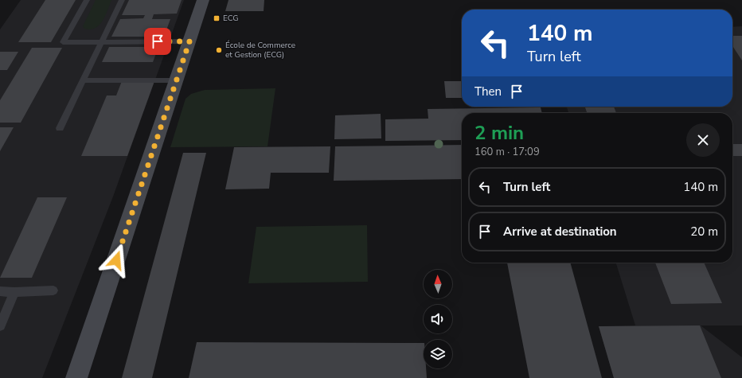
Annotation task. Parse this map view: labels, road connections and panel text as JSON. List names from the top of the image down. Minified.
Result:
{"places":{"transit":["ECG"],"other":["École de Commerce et Gestion (ECG)"]},"north":"top","page":{"turn":["140 m","Turn left"],"then":"Then","heading":["2 min","160 m · 17:09"],"list":[{"name":"Turn left","value":"140 m"},{"name":"Arrive at destination","value":"20 m"}]}}
